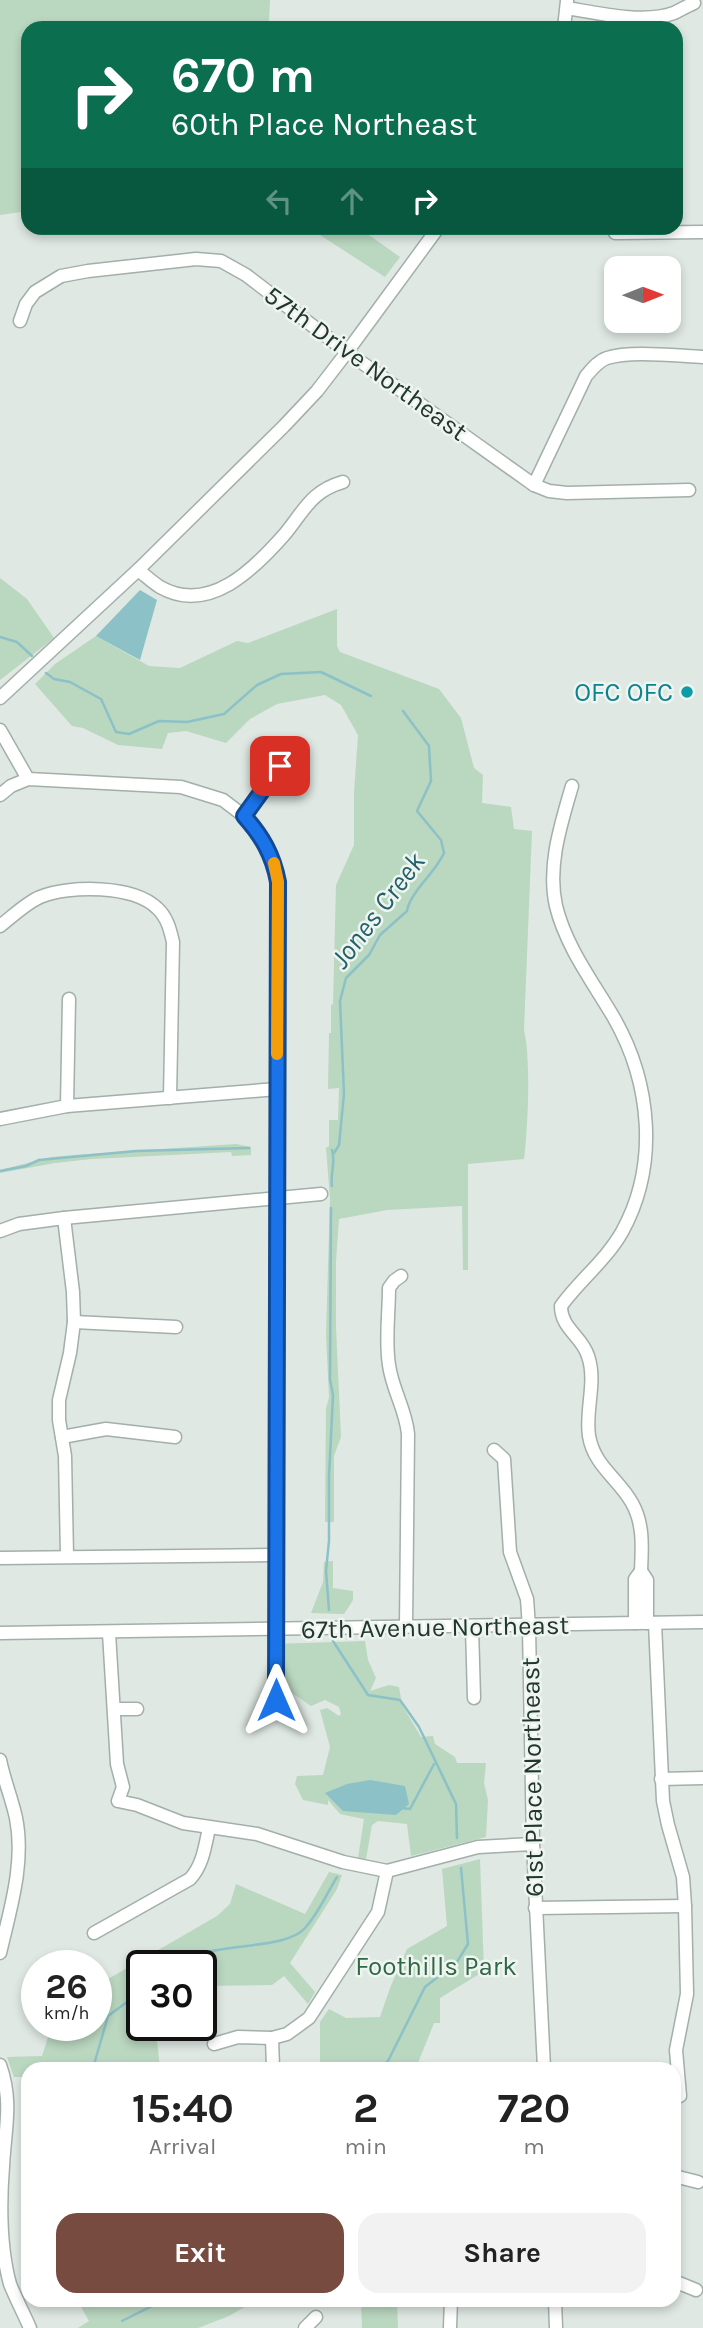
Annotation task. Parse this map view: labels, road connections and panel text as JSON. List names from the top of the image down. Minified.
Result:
{"streets":{"street":["57th Drive Northeast","67th Avenue Northeast","61st Place Northeast"]},"crossings":[["67th Avenue Northeast","61st Place Northeast"]],"water":["Jones Creek"],"parks":["Foothills Park"],"places":["OFC OFC"],"north":"right","page":{"turn":["670 m","60th Place Northeast"],"speed":"26 km/h","limit":"30","eta":["15:40","Arrival","2","min","720","m"],"buttons":["Exit","Share"]}}
